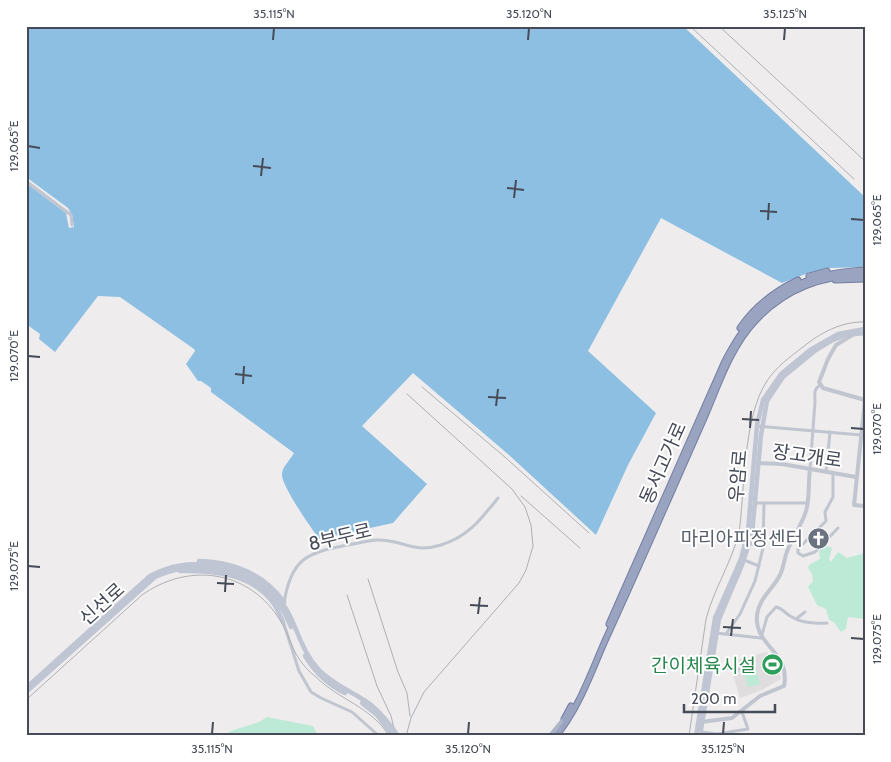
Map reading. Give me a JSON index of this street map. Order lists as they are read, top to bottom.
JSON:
{
  "streets": {
    "highway": ["동서고가로"],
    "main road": ["우암로", "신선로"],
    "street": ["장고개로", "8부두로"]
  },
  "crossings": [
    ["장고개로", "우암로"]
  ],
  "places": {
    "church": ["마리아피정센터"],
    "sports": ["간이체육시설"]
  },
  "scale_bar": "200 m",
  "coordinates": [
    "35.115°N",
    "35.120°N",
    "35.125°N",
    "129.065°E",
    "129.070°E",
    "129.075°E"
  ]
}
